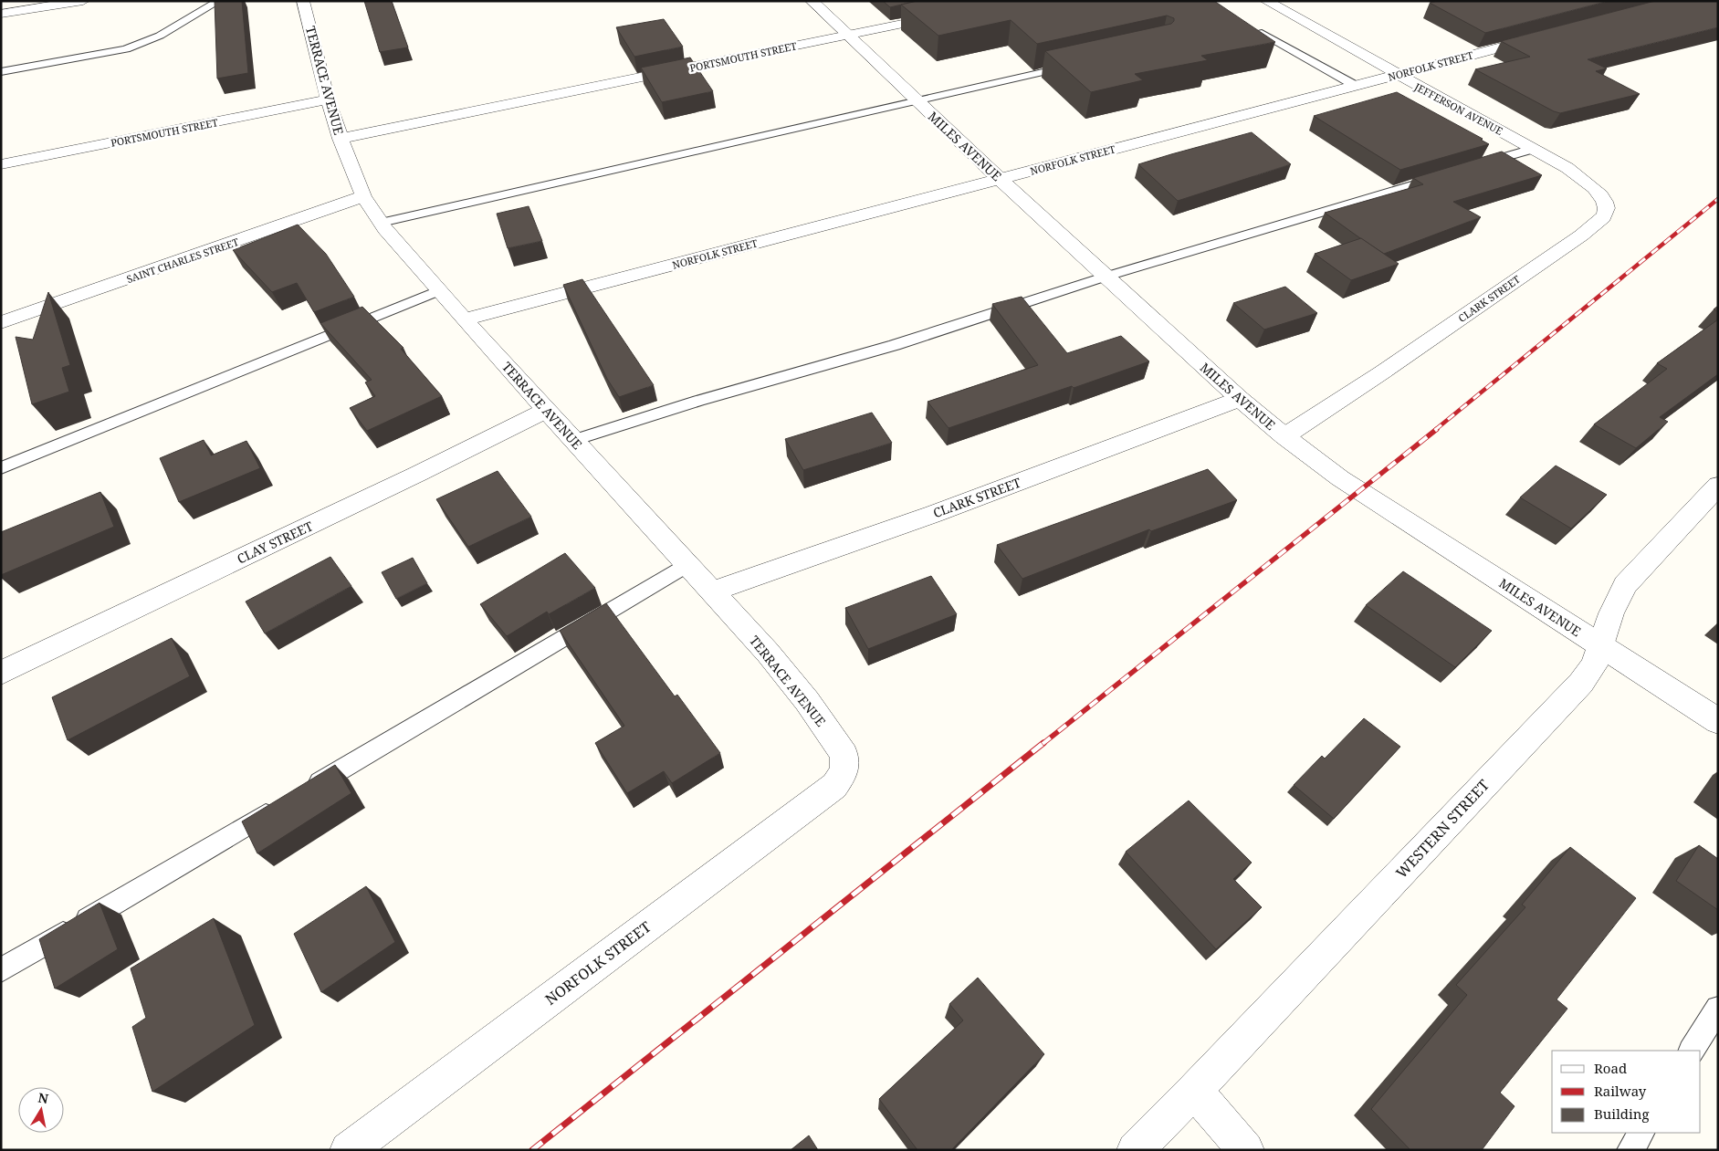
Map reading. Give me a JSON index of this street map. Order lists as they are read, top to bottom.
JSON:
{
  "streets": {
    "street": [
      "PORTSMOUTH STREET",
      "NORFOLK STREET",
      "TERRACE AVENUE",
      "JEFFERSON AVENUE",
      "MILES AVENUE",
      "SAINT CHARLES STREET",
      "CLARK STREET",
      "CLAY STREET",
      "WESTERN STREET"
    ]
  },
  "crossings": [
    ["PORTSMOUTH STREET", "TERRACE AVENUE"],
    ["PORTSMOUTH STREET", "MILES AVENUE"],
    ["NORFOLK STREET", "TERRACE AVENUE"],
    ["NORFOLK STREET", "JEFFERSON AVENUE"],
    ["NORFOLK STREET", "MILES AVENUE"],
    ["TERRACE AVENUE", "SAINT CHARLES STREET"],
    ["TERRACE AVENUE", "CLARK STREET"],
    ["TERRACE AVENUE", "CLAY STREET"],
    ["JEFFERSON AVENUE", "CLARK STREET"],
    ["MILES AVENUE", "CLARK STREET"],
    ["MILES AVENUE", "WESTERN STREET"]
  ],
  "legend": ["Road", "Railway", "Building"],
  "north": "top"
}
